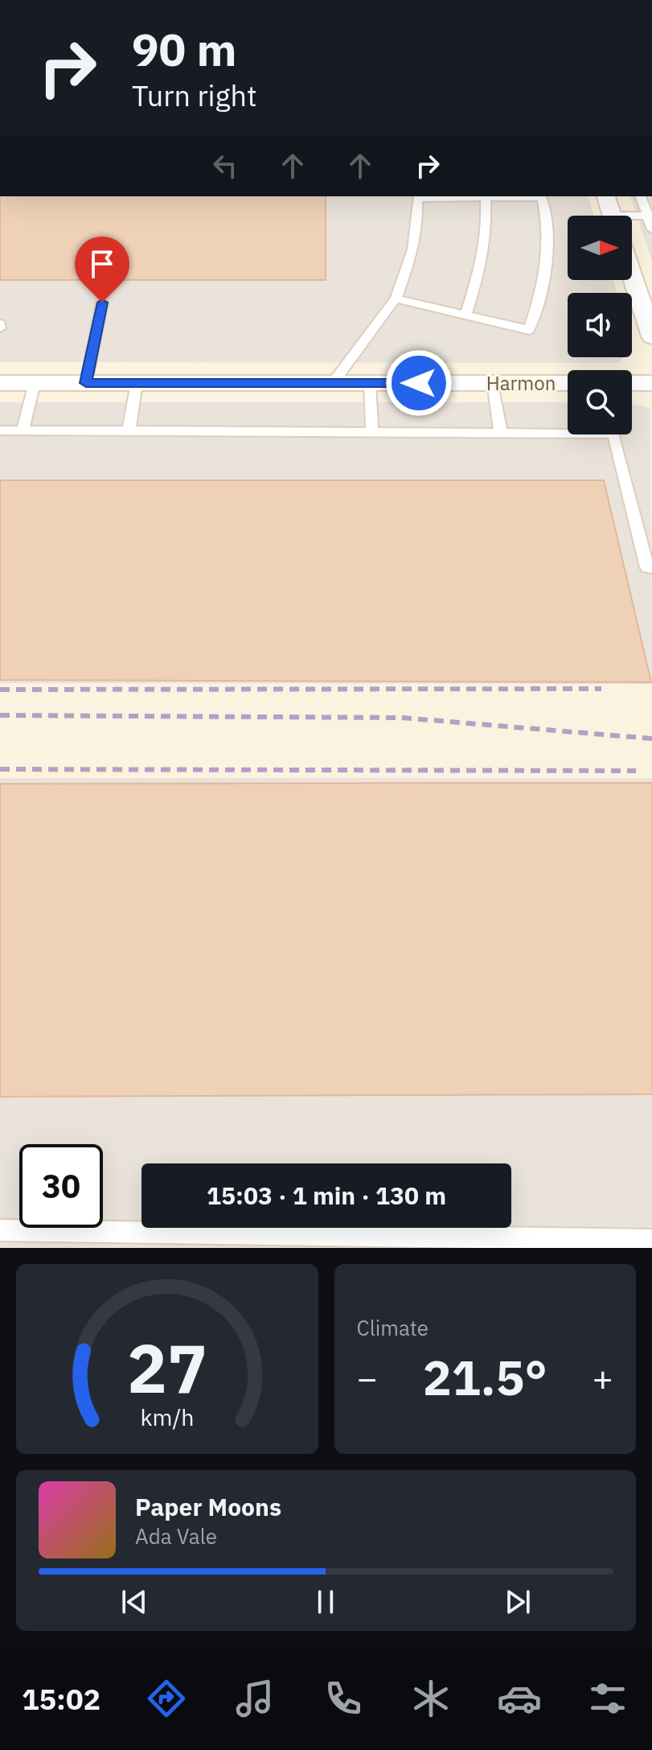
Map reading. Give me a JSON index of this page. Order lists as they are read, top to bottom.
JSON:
{
  "streets": {
    "street": ["Harmon"]
  },
  "north": "right",
  "page": {
    "turn": ["90 m", "Turn right"],
    "limit": "30",
    "trip": "15:03 · 1 min · 130 m",
    "tile": "Climate",
    "heat": ["−", "21.5°", "+"],
    "song": ["Paper Moons", "Ada Vale"],
    "tabs": "15:02",
    "gauge": ["27", "km/h"]
  }
}
